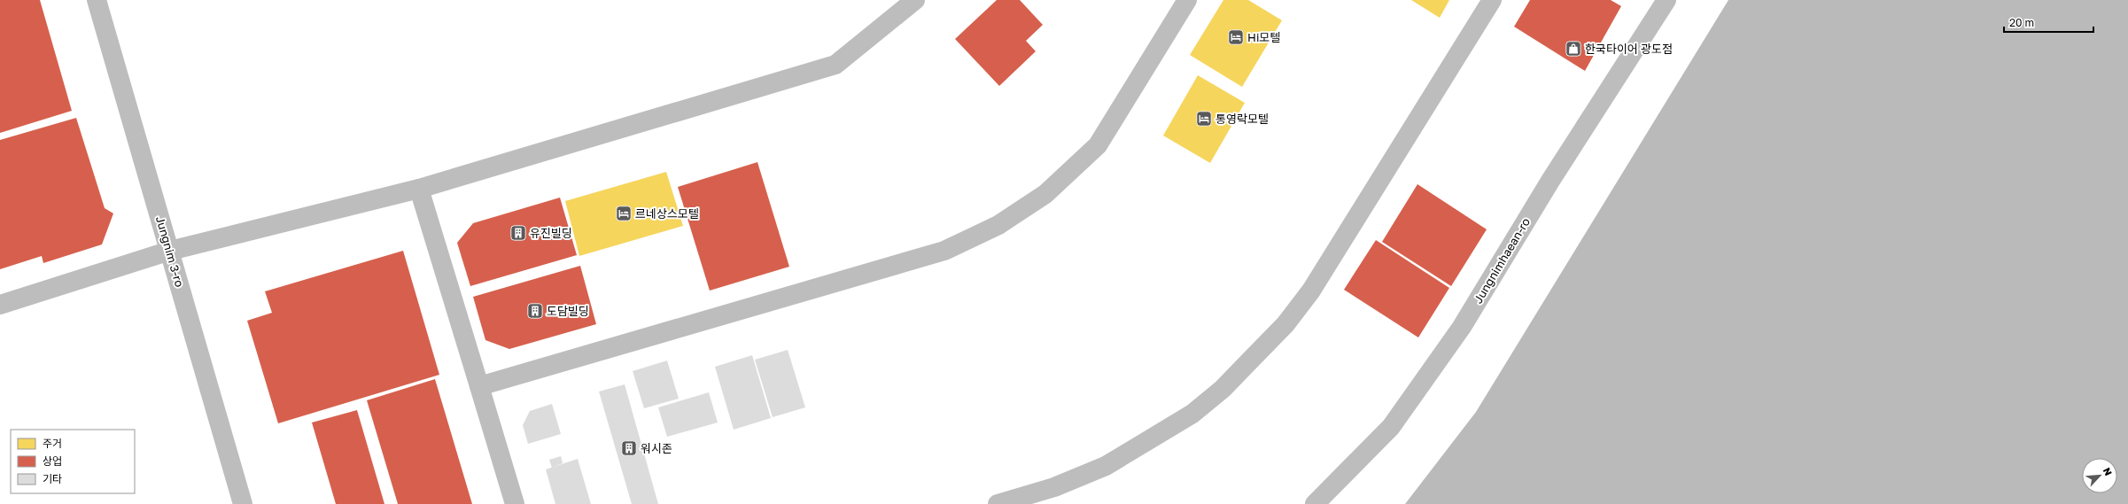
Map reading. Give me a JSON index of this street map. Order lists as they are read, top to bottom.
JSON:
{
  "streets": {
    "street": ["Jungnim 3-ro", "Jungnimhaean-ro"]
  },
  "places": {
    "hotel": ["Hi모텔", "통영락모텔", "르네상스모텔"],
    "shop": ["한국타이어 광도점"],
    "building": ["유진빌딩", "도담빌딩", "워시존"]
  },
  "legend": ["주거", "상업", "기타"],
  "scale_bar": "20 m",
  "north": "top right"
}
